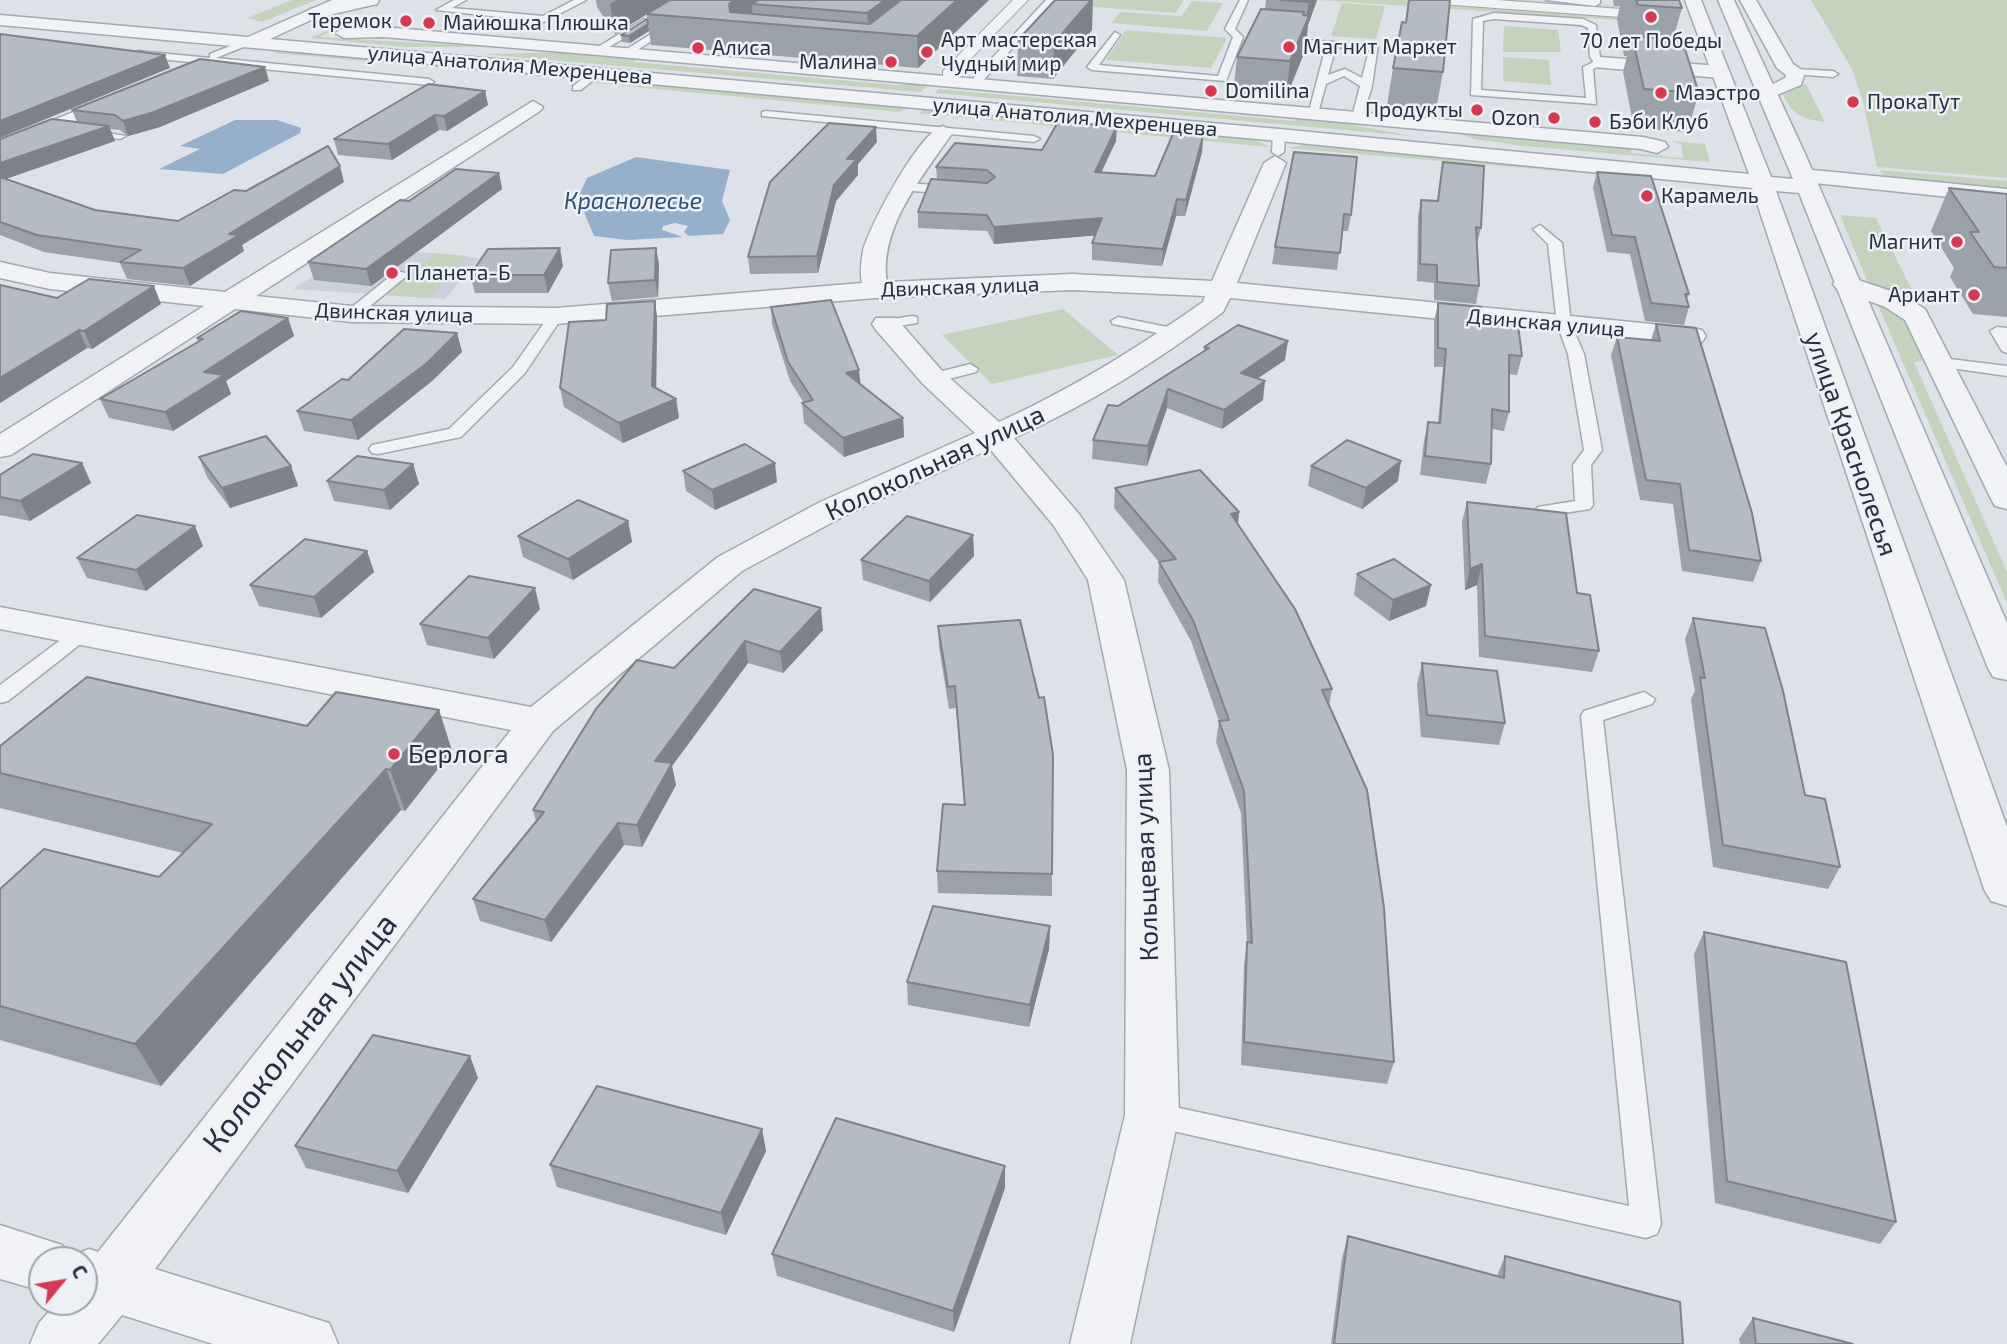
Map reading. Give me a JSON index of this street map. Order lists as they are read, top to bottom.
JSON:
{
  "streets": {
    "street": [
      "улица Анатолия Мехренцева",
      "Двинская улица",
      "улица Краснолесья",
      "Колокольная улица",
      "Кольцевая улица"
    ]
  },
  "crossings": [
    ["улица Анатолия Мехренцева", "улица Краснолесья"],
    ["улица Анатолия Мехренцева", "Колокольная улица"],
    ["Двинская улица", "Колокольная улица"],
    ["Двинская улица", "Кольцевая улица"],
    ["Колокольная улица", "Кольцевая улица"]
  ],
  "water": ["Краснолесье"],
  "places": [
    "70 лет Победы",
    "Теремок",
    "Майюшка Плюшка",
    "Магнит Маркет",
    "Алиса",
    "Арт мастерская Чудный мир",
    "Малина",
    "Domilina",
    "Маэстро",
    "ПрокаТут",
    "Продукты",
    "Ozon",
    "Бэби Клуб",
    "Карамель",
    "Магнит",
    "Планета-Б",
    "Ариант",
    "Берлога"
  ],
  "north": "top right"
}
